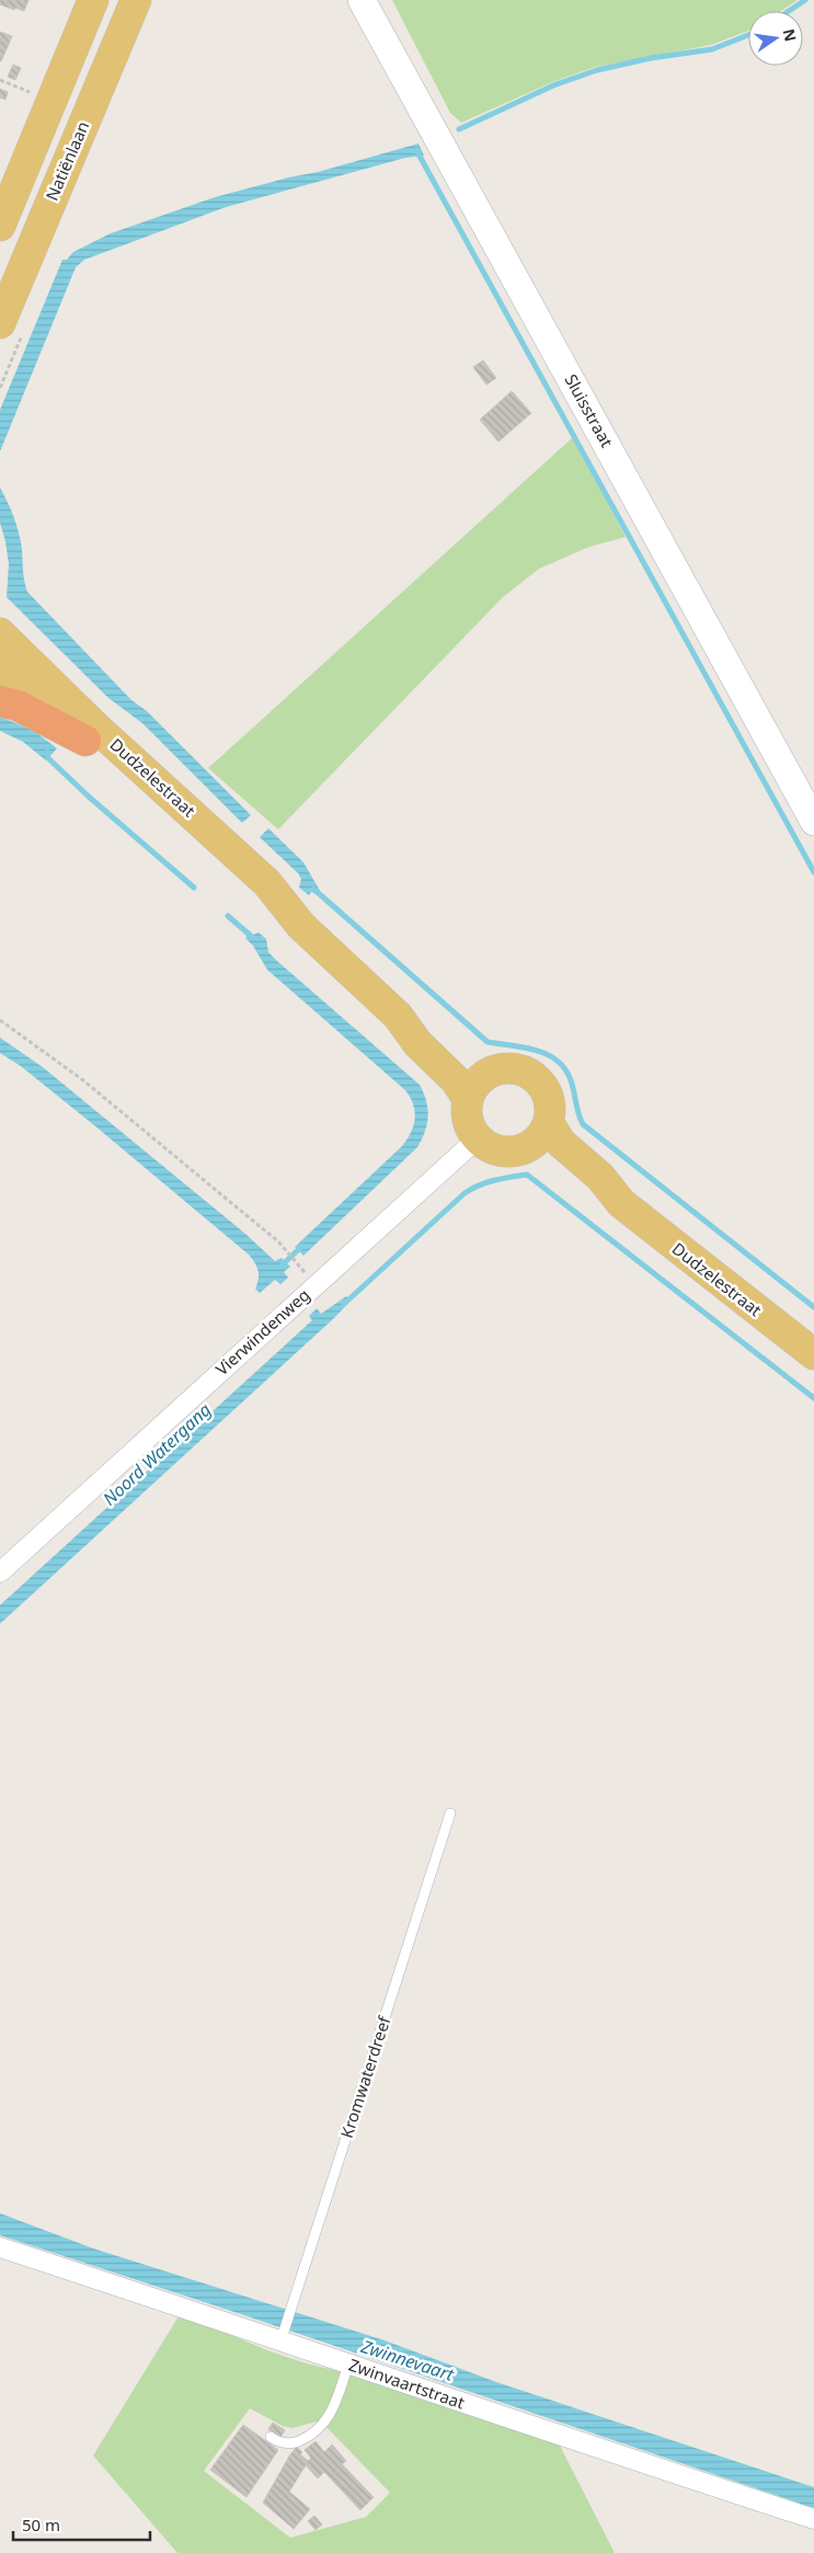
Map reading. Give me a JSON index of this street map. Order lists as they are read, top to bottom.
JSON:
{
  "streets": {
    "main road": ["Natiënlaan", "Dudzelestraat"],
    "street": ["Sluisstraat", "Vierwindenweg", "Zwinvaartstraat"],
    "lane": ["Kromwaterdreef"]
  },
  "crossings": [
    ["Dudzelestraat", "Vierwindenweg"],
    ["Kromwaterdreef", "Zwinvaartstraat"]
  ],
  "water": ["Noord Watergang", "Zwinnevaart"],
  "scale_bar": "50 m",
  "north": "right"
}
